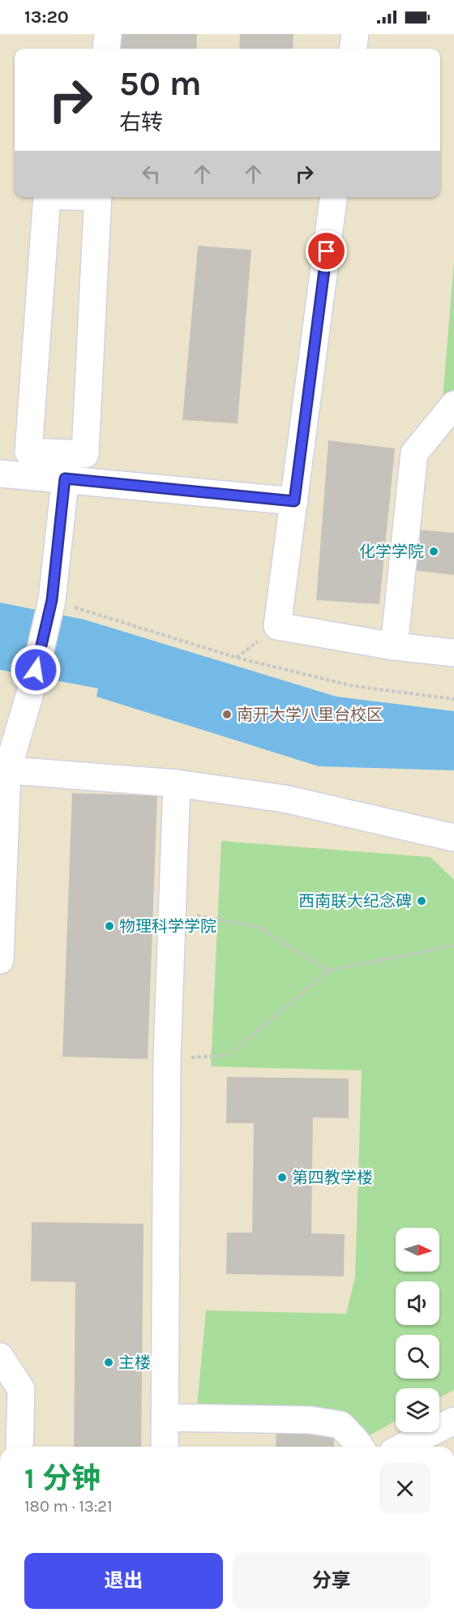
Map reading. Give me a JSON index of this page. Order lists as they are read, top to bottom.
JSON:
{
  "places": [
    "化学学院",
    "南开大学八里台校区",
    "西南联大纪念碑",
    "物理科学学院",
    "第四教学楼",
    "主楼"
  ],
  "north": "right",
  "page": {
    "status": "13:20",
    "turn": ["50 m", "右转"],
    "heading": ["1 分钟", "180 m · 13:21"],
    "buttons": ["退出", "分享"]
  }
}
